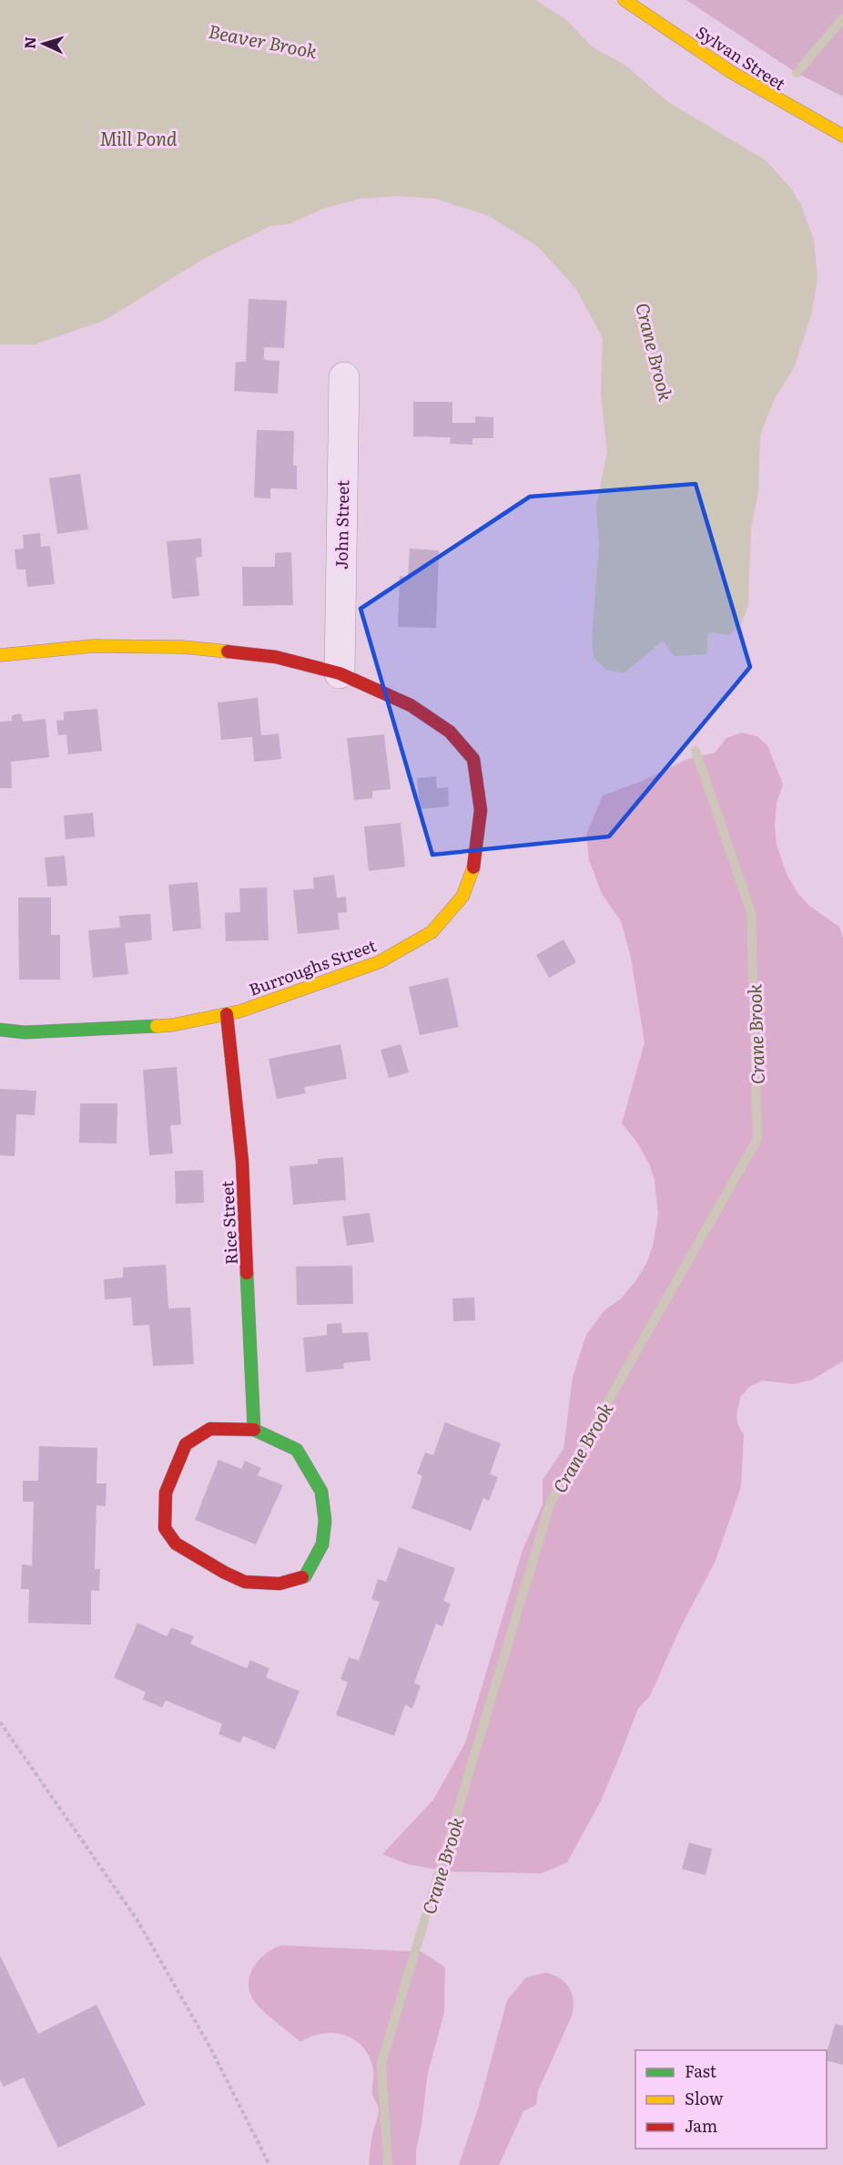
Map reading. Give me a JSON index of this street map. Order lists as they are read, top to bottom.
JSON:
{
  "streets": {
    "street": [
      "Sylvan Street",
      "John Street",
      "Burroughs Street",
      "Rice Street"
    ]
  },
  "crossings": [
    ["John Street", "Burroughs Street"],
    ["Burroughs Street", "Rice Street"]
  ],
  "water": ["Beaver Brook", "Mill Pond", "Crane Brook"],
  "legend": ["Fast", "Slow", "Jam"],
  "north": "left"
}
